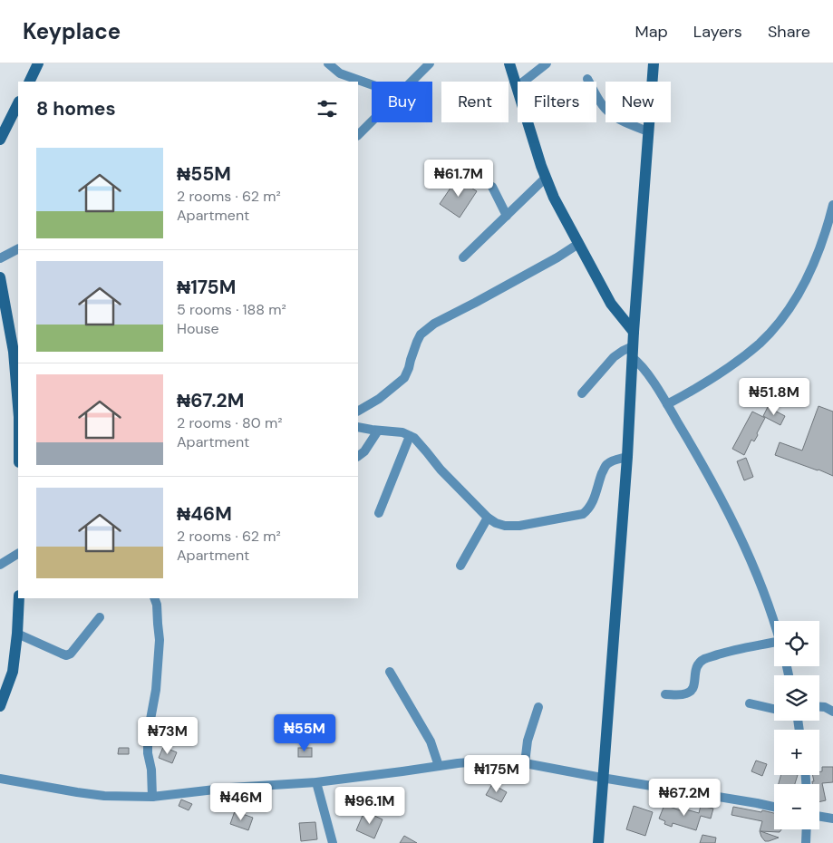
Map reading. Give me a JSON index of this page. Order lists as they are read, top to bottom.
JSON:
{
  "page": {
    "header": "Keyplace",
    "nav": ["Map", "Layers", "Share"],
    "chip": [
      "Buy",
      "Rent",
      "Filters",
      "New"
    ],
    "heading": "8 homes",
    "list": [
      {
        "name": "₦55M",
        "note": "2 rooms · 62 m² · Apartment"
      },
      {
        "name": "₦175M",
        "note": "5 rooms · 188 m² · House"
      },
      {
        "name": "₦67.2M",
        "note": "2 rooms · 80 m² · Apartment"
      },
      {
        "name": "₦46M",
        "note": "2 rooms · 62 m² · Apartment"
      }
    ],
    "price": [
      "₦61.7M",
      "₦51.8M",
      "₦55M",
      "₦73M",
      "₦175M",
      "₦67.2M",
      "₦46M",
      "₦96.1M"
    ],
    "map_buttons": ["+", "−"]
  }
}
